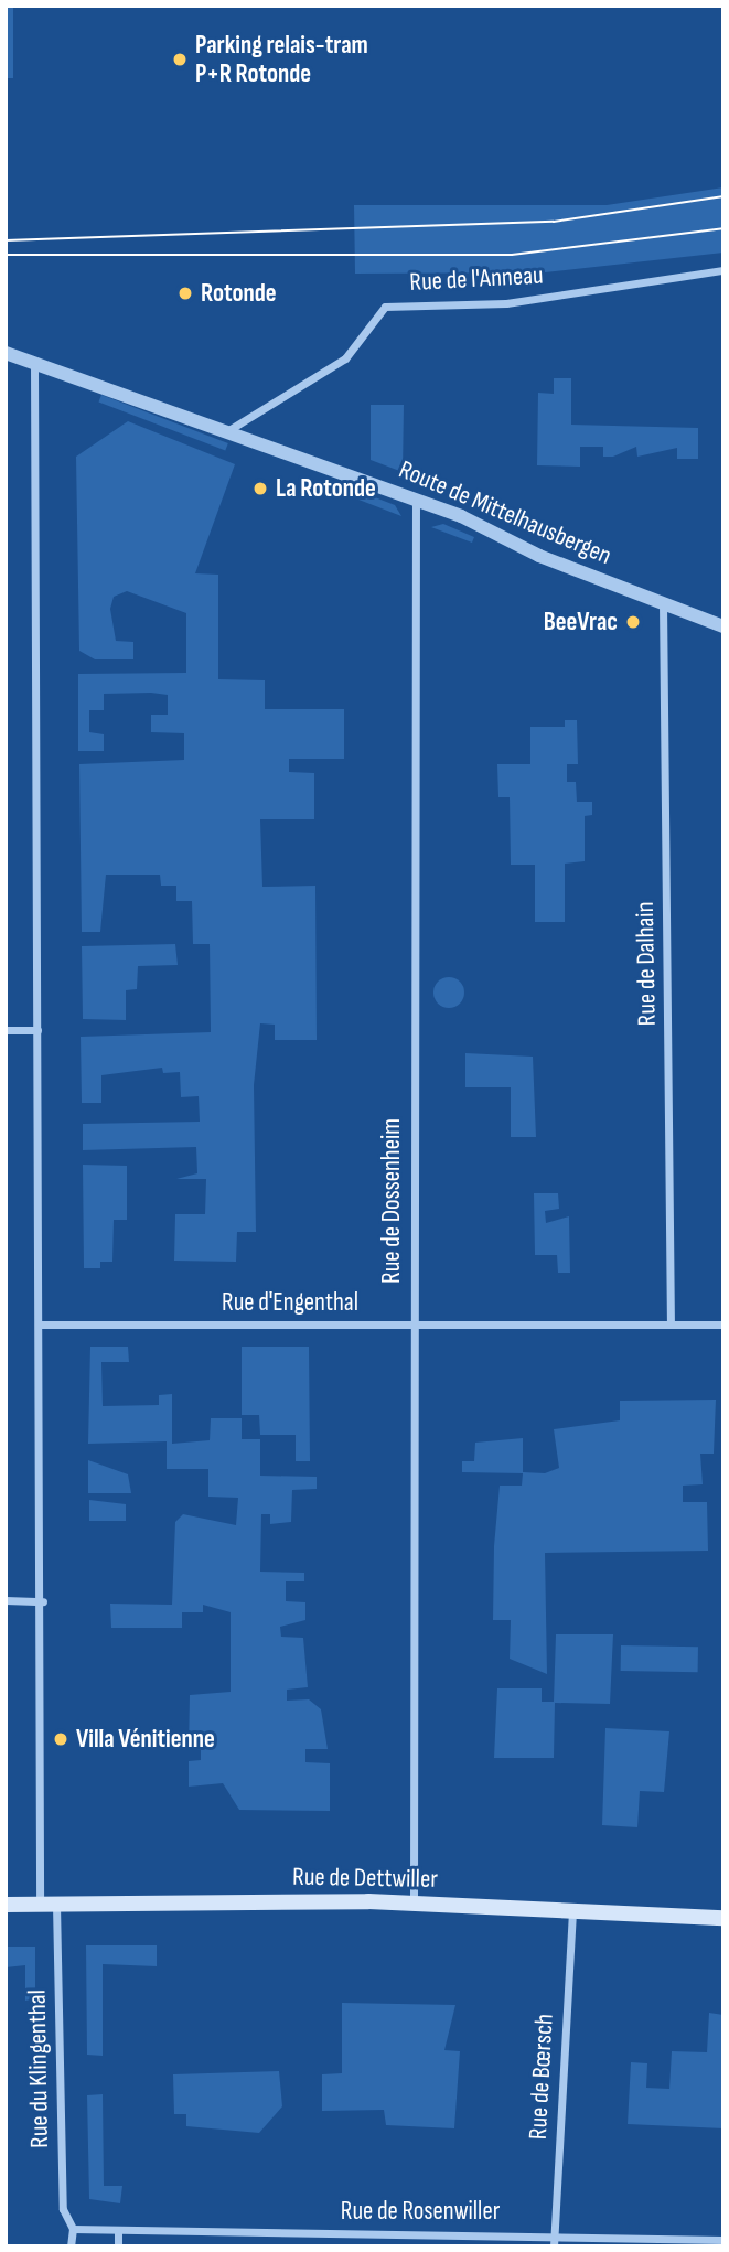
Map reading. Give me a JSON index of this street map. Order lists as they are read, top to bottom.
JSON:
{
  "streets": {
    "main road": ["Rue de Dettwiller"],
    "street": [
      "Rue de l'Anneau",
      "Route de Mittelhausbergen",
      "Rue de Dalhain",
      "Rue de Dossenheim",
      "Rue d'Engenthal",
      "Rue du Klingenthal",
      "Rue de Bœrsch",
      "Rue de Rosenwiller"
    ]
  },
  "crossings": [
    ["Rue de l'Anneau", "Route de Mittelhausbergen"],
    ["Route de Mittelhausbergen", "Rue de Dalhain"],
    ["Route de Mittelhausbergen", "Rue de Dossenheim"],
    ["Rue de Dalhain", "Rue d'Engenthal"],
    ["Rue de Dossenheim", "Rue d'Engenthal"],
    ["Rue de Dossenheim", "Rue de Dettwiller"],
    ["Rue de Dettwiller", "Rue du Klingenthal"],
    ["Rue de Dettwiller", "Rue de Bœrsch"],
    ["Rue de Bœrsch", "Rue de Rosenwiller"]
  ],
  "places": [
    "Parking relais-tram P+R Rotonde",
    "Rotonde",
    "La Rotonde",
    "BeeVrac",
    "Villa Vénitienne"
  ]
}
